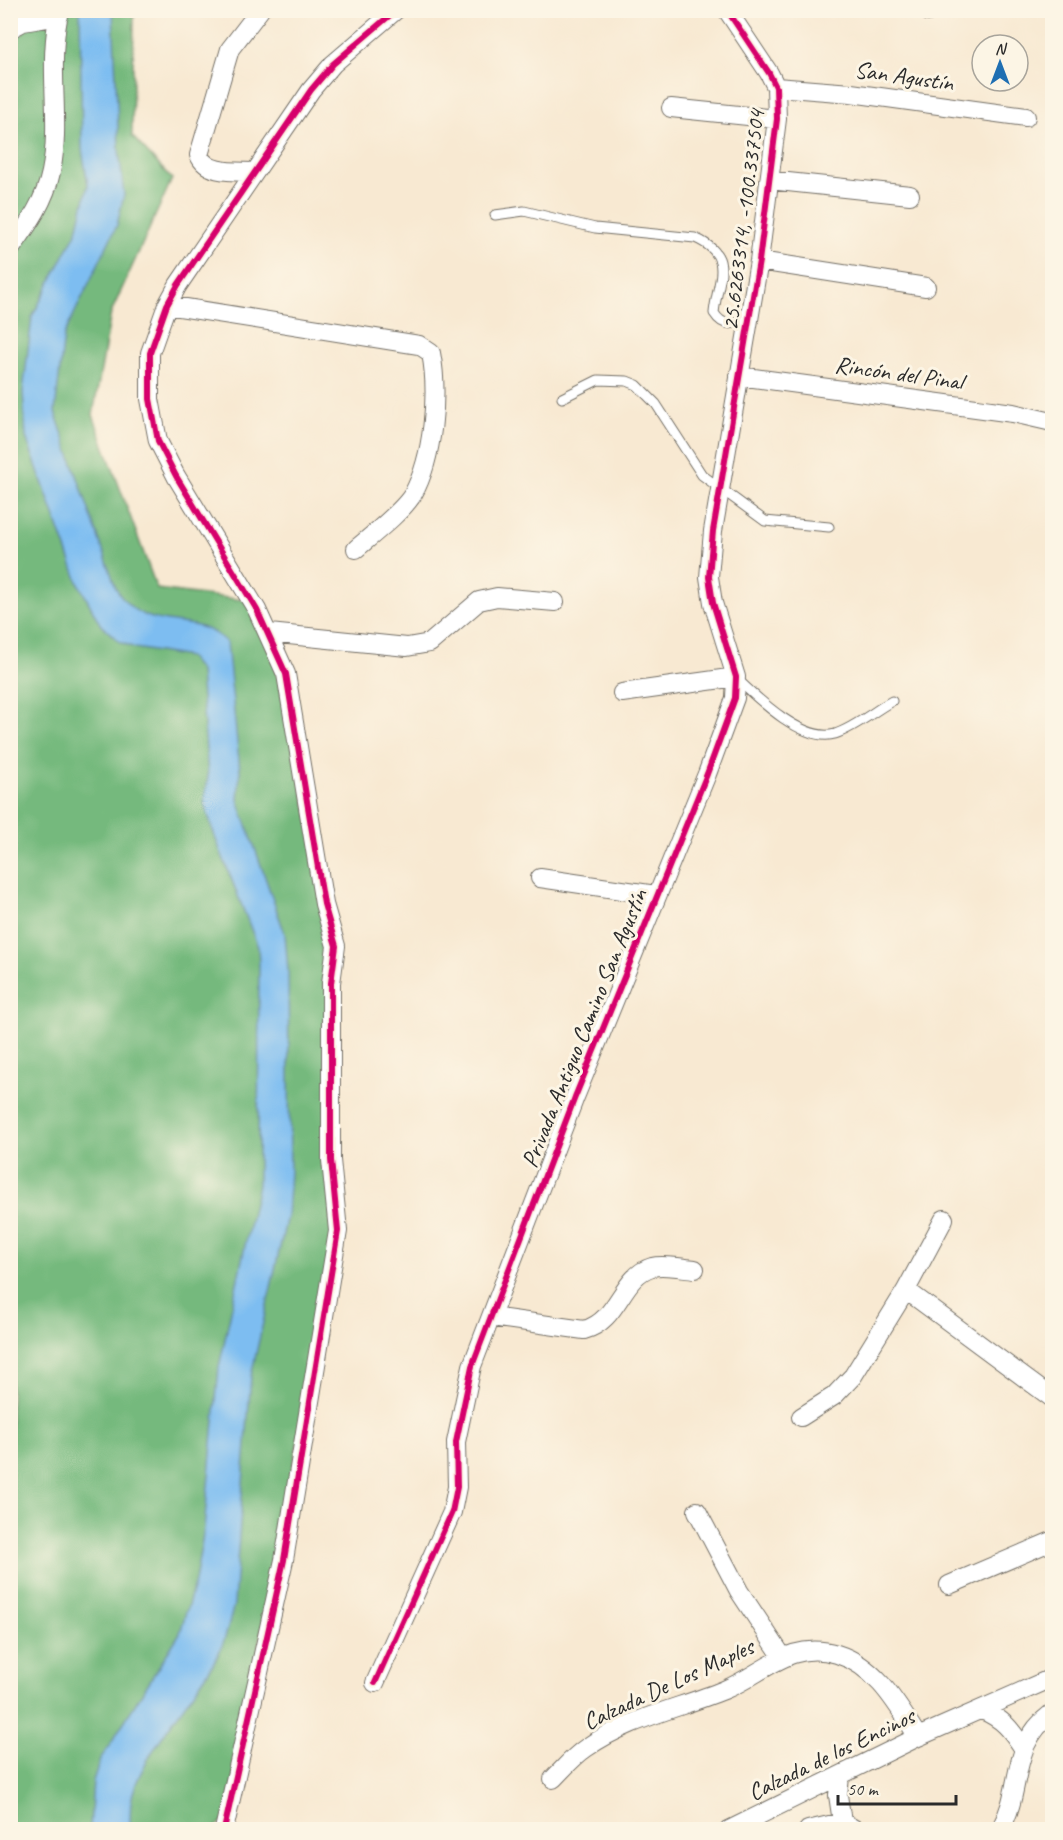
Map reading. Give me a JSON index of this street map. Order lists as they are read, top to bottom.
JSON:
{
  "streets": {
    "street": [
      "San Agustín",
      "25.6263314, -100.337504",
      "Rincón del Pinal",
      "Privada Antiguo Camino San Agustín",
      "Calzada De Los Maples",
      "Calzada de los Encinos"
    ]
  },
  "crossings": [
    ["San Agustín", "25.6263314, -100.337504"],
    ["25.6263314, -100.337504", "Rincón del Pinal"],
    ["25.6263314, -100.337504", "Privada Antiguo Camino San Agustín"],
    ["Rincón del Pinal", "Privada Antiguo Camino San Agustín"],
    ["Calzada De Los Maples", "Calzada de los Encinos"]
  ],
  "scale_bar": "50 m",
  "north": "top"
}
